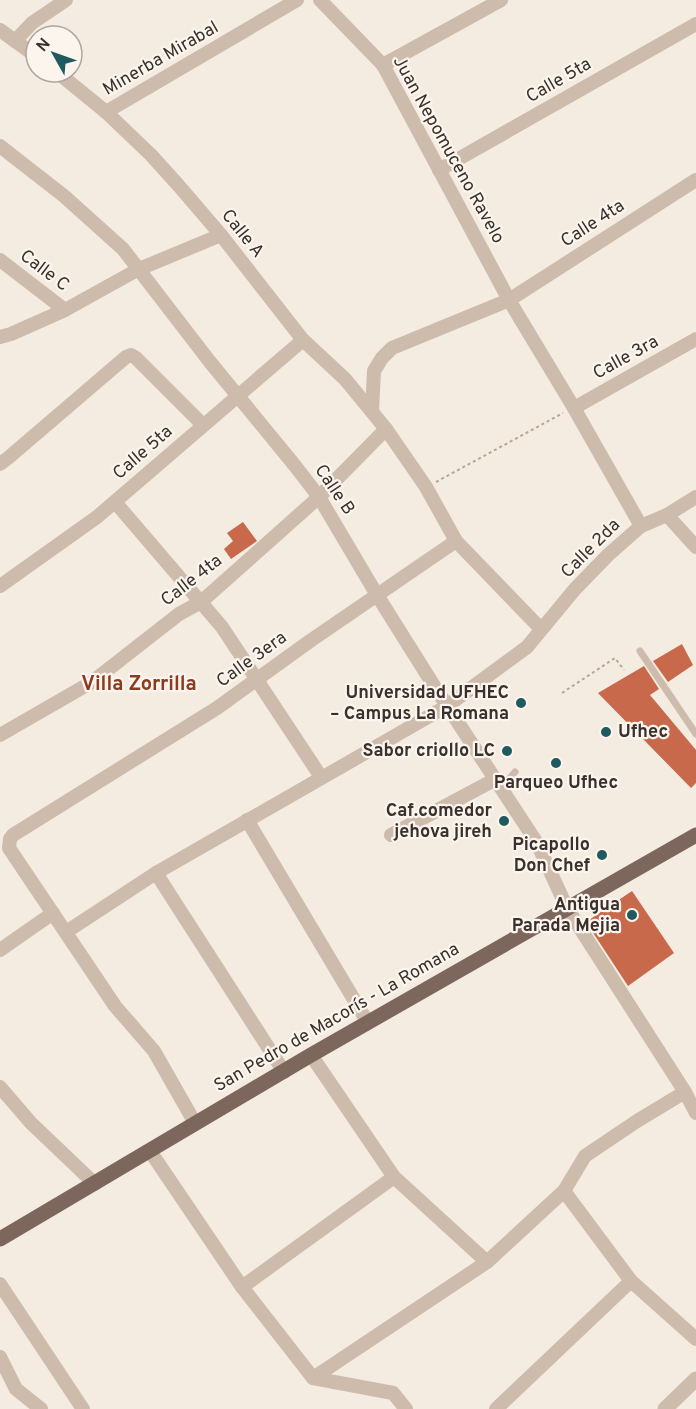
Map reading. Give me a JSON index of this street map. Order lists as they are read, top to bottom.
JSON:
{
  "streets": {
    "main road": ["San Pedro de Macorís - La Romana"],
    "street": [
      "Minerba Mirabal",
      "Calle 5ta",
      "Juan Nepomuceno Ravelo",
      "Calle 4ta",
      "Calle A",
      "Calle C",
      "Calle 3ra",
      "Calle B",
      "Calle 2da",
      "Calle 3era"
    ]
  },
  "crossings": [
    ["Minerba Mirabal", "Calle A"],
    ["Calle 5ta", "Juan Nepomuceno Ravelo"],
    ["Calle 5ta", "Calle A"],
    ["Calle 5ta", "Calle B"],
    ["Juan Nepomuceno Ravelo", "Calle 4ta"],
    ["Juan Nepomuceno Ravelo", "Calle 3ra"],
    ["Juan Nepomuceno Ravelo", "Calle 2da"],
    ["Calle 4ta", "Calle A"],
    ["Calle 4ta", "Calle B"],
    ["Calle A", "Calle 2da"],
    ["Calle A", "Calle 3era"],
    ["Calle B", "Calle 2da"],
    ["Calle B", "Calle 3era"],
    ["Calle B", "San Pedro de Macorís - La Romana"]
  ],
  "districts": ["Villa Zorrilla"],
  "places": [
    "Universidad UFHEC – Campus La Romana",
    "Ufhec",
    "Sabor criollo LC",
    "Parqueo Ufhec",
    "Caf.comedor jehova jireh",
    "Picapollo Don Chef",
    "Antigua Parada Mejia"
  ],
  "north": "top left"
}
